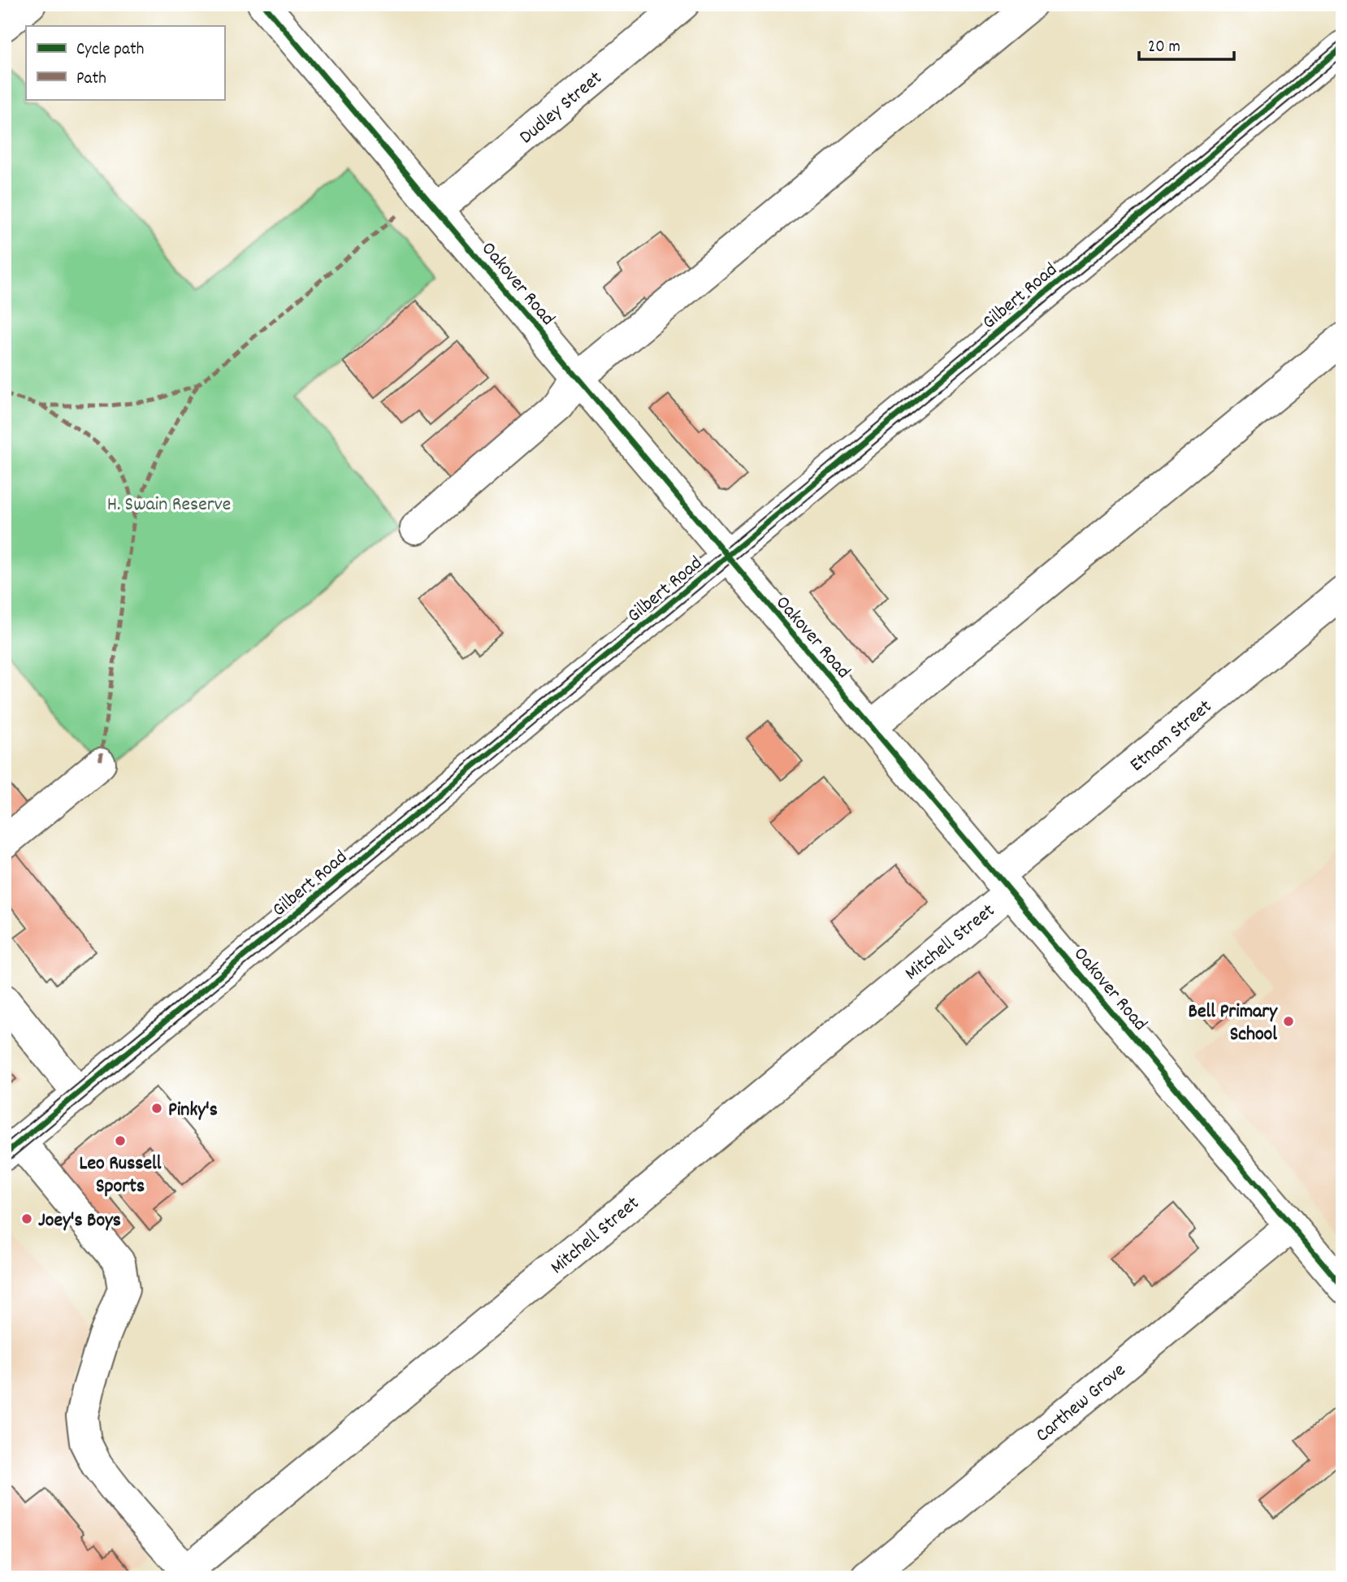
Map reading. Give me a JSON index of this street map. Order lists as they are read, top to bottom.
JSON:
{
  "streets": {
    "street": [
      "Dudley Street",
      "Oakover Road",
      "Gilbert Road",
      "Etnam Street",
      "Mitchell Street",
      "Carthew Grove"
    ]
  },
  "crossings": [
    ["Dudley Street", "Oakover Road"],
    ["Oakover Road", "Gilbert Road"],
    ["Oakover Road", "Etnam Street"],
    ["Oakover Road", "Mitchell Street"],
    ["Oakover Road", "Carthew Grove"],
    ["Etnam Street", "Mitchell Street"]
  ],
  "parks": ["H. Swain Reserve"],
  "places": [
    "Bell Primary School",
    "Pinky's",
    "Leo Russell Sports",
    "Joey's Boys"
  ],
  "legend": ["Cycle path", "Path"],
  "scale_bar": "20 m"
}
